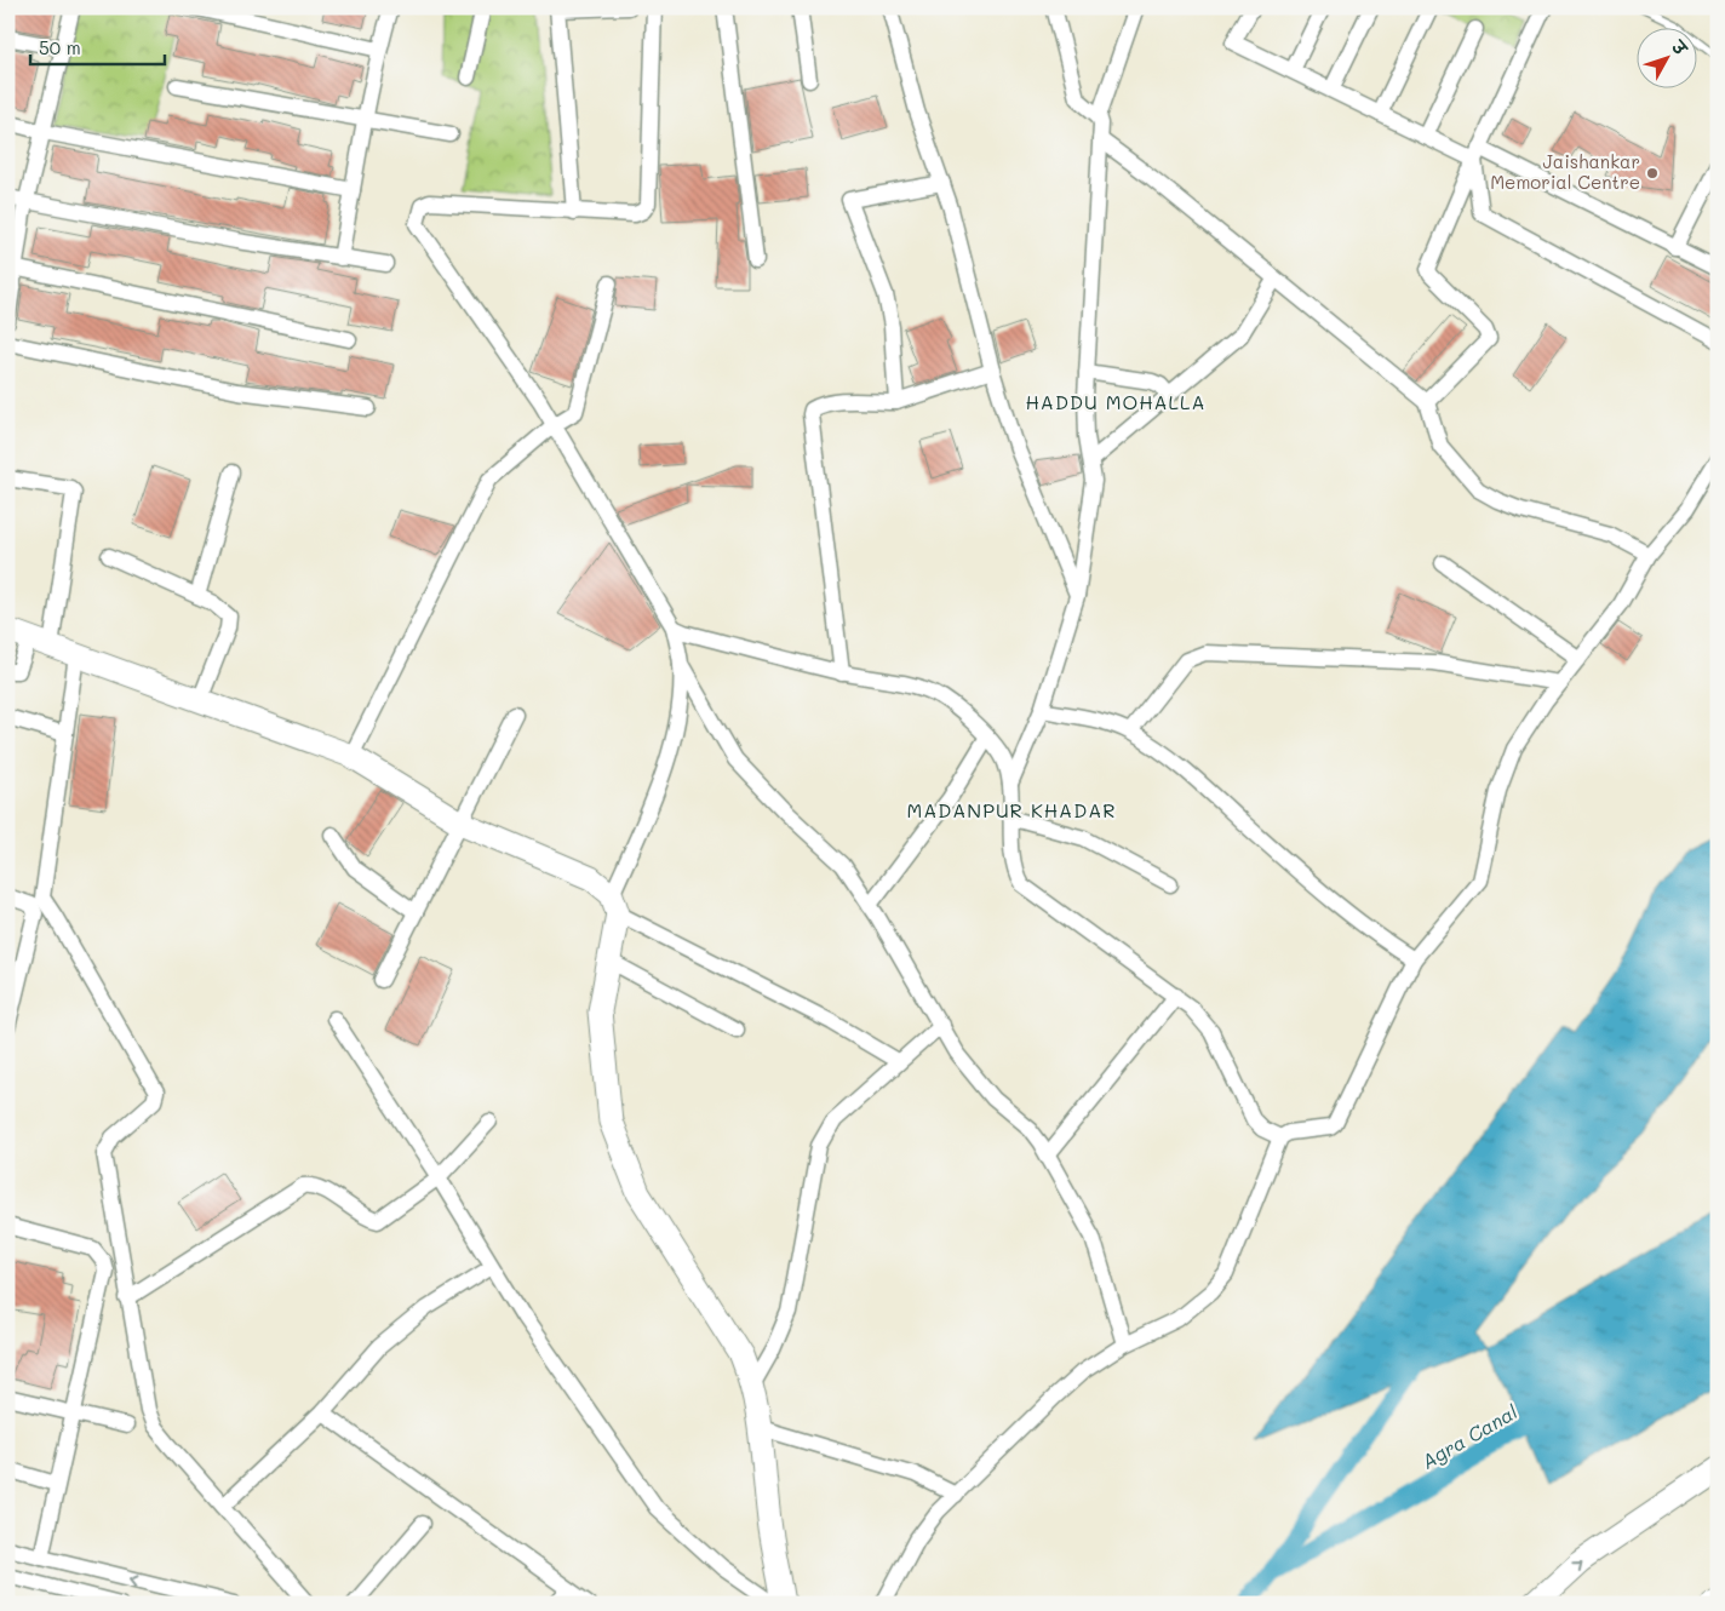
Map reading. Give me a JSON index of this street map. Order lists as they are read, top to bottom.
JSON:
{
  "districts": ["HADDU MOHALLA", "MADANPUR KHADAR"],
  "water": ["Agra Canal"],
  "places": ["Jaishankar Memorial Centre"],
  "scale_bar": "50 m",
  "north": "top right"
}
